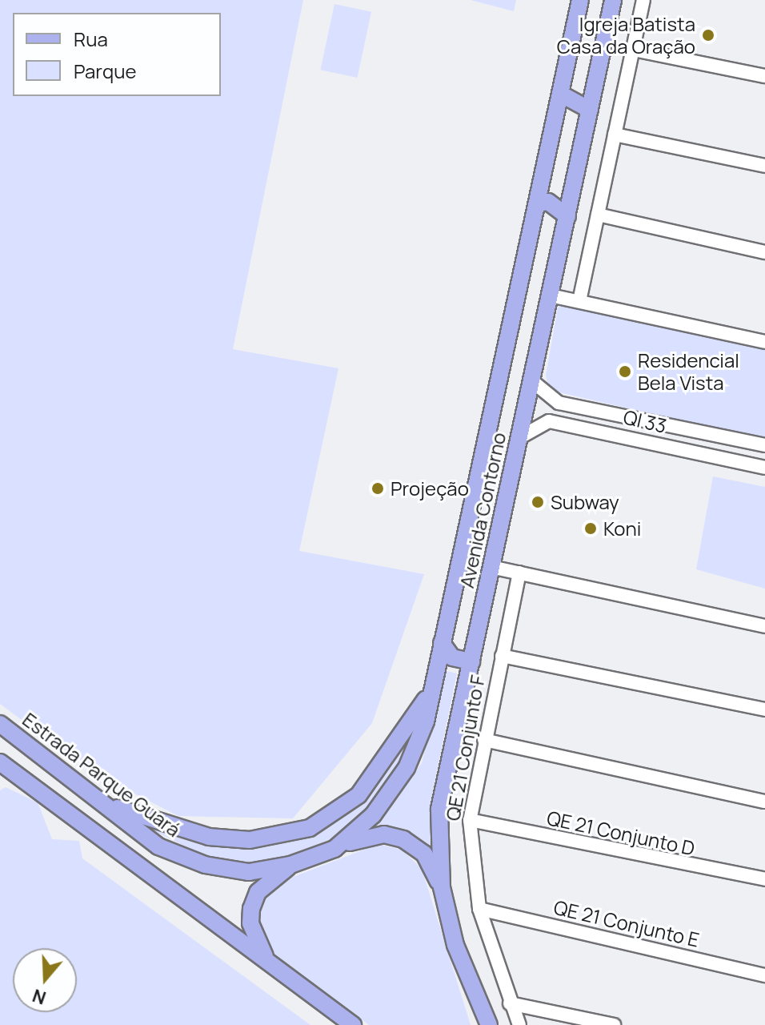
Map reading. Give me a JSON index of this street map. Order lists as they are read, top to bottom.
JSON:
{
  "streets": {
    "main road": ["Avenida Contorno", "Estrada Parque Guará"],
    "street": [
      "QI 33",
      "QE 21 Conjunto F",
      "QE 21 Conjunto D",
      "QE 21 Conjunto E"
    ]
  },
  "crossings": [
    ["QI 33", "Avenida Contorno"],
    ["Avenida Contorno", "Estrada Parque Guará"],
    ["QE 21 Conjunto F", "QE 21 Conjunto D"],
    ["QE 21 Conjunto F", "QE 21 Conjunto E"]
  ],
  "places": [
    "Igreja Batista Casa da Oração",
    "Residencial Bela Vista",
    "Projeção",
    "Subway",
    "Koni"
  ],
  "legend": ["Rua", "Parque"],
  "north": "bottom"
}
